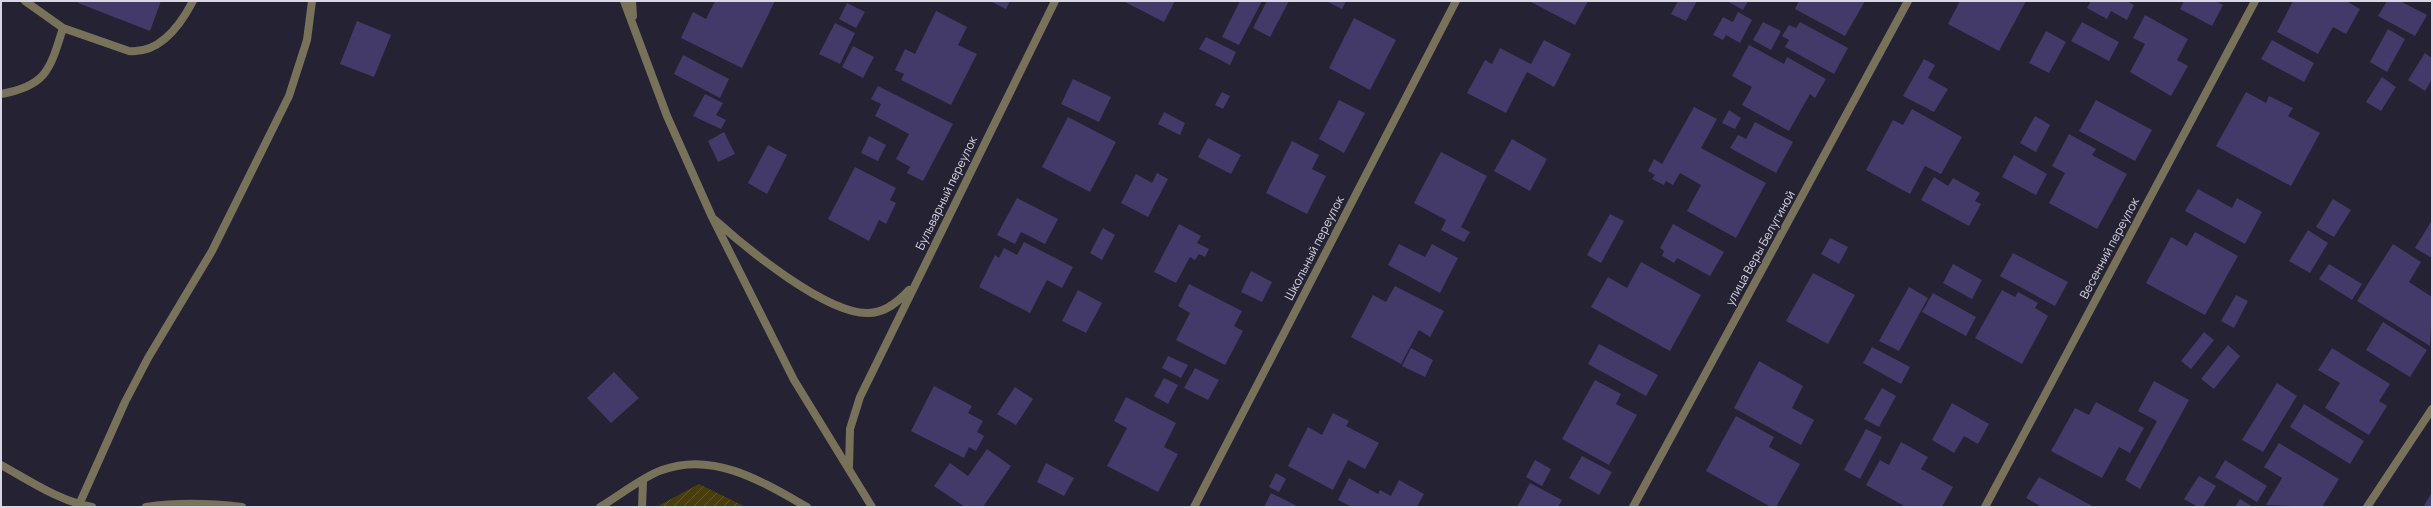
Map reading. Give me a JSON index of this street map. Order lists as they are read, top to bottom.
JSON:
{
  "streets": {
    "street": [
      "Бульварный переулок",
      "Школьный переулок",
      "улица Веры Белугиной",
      "Весенний переулок"
    ]
  }
}
